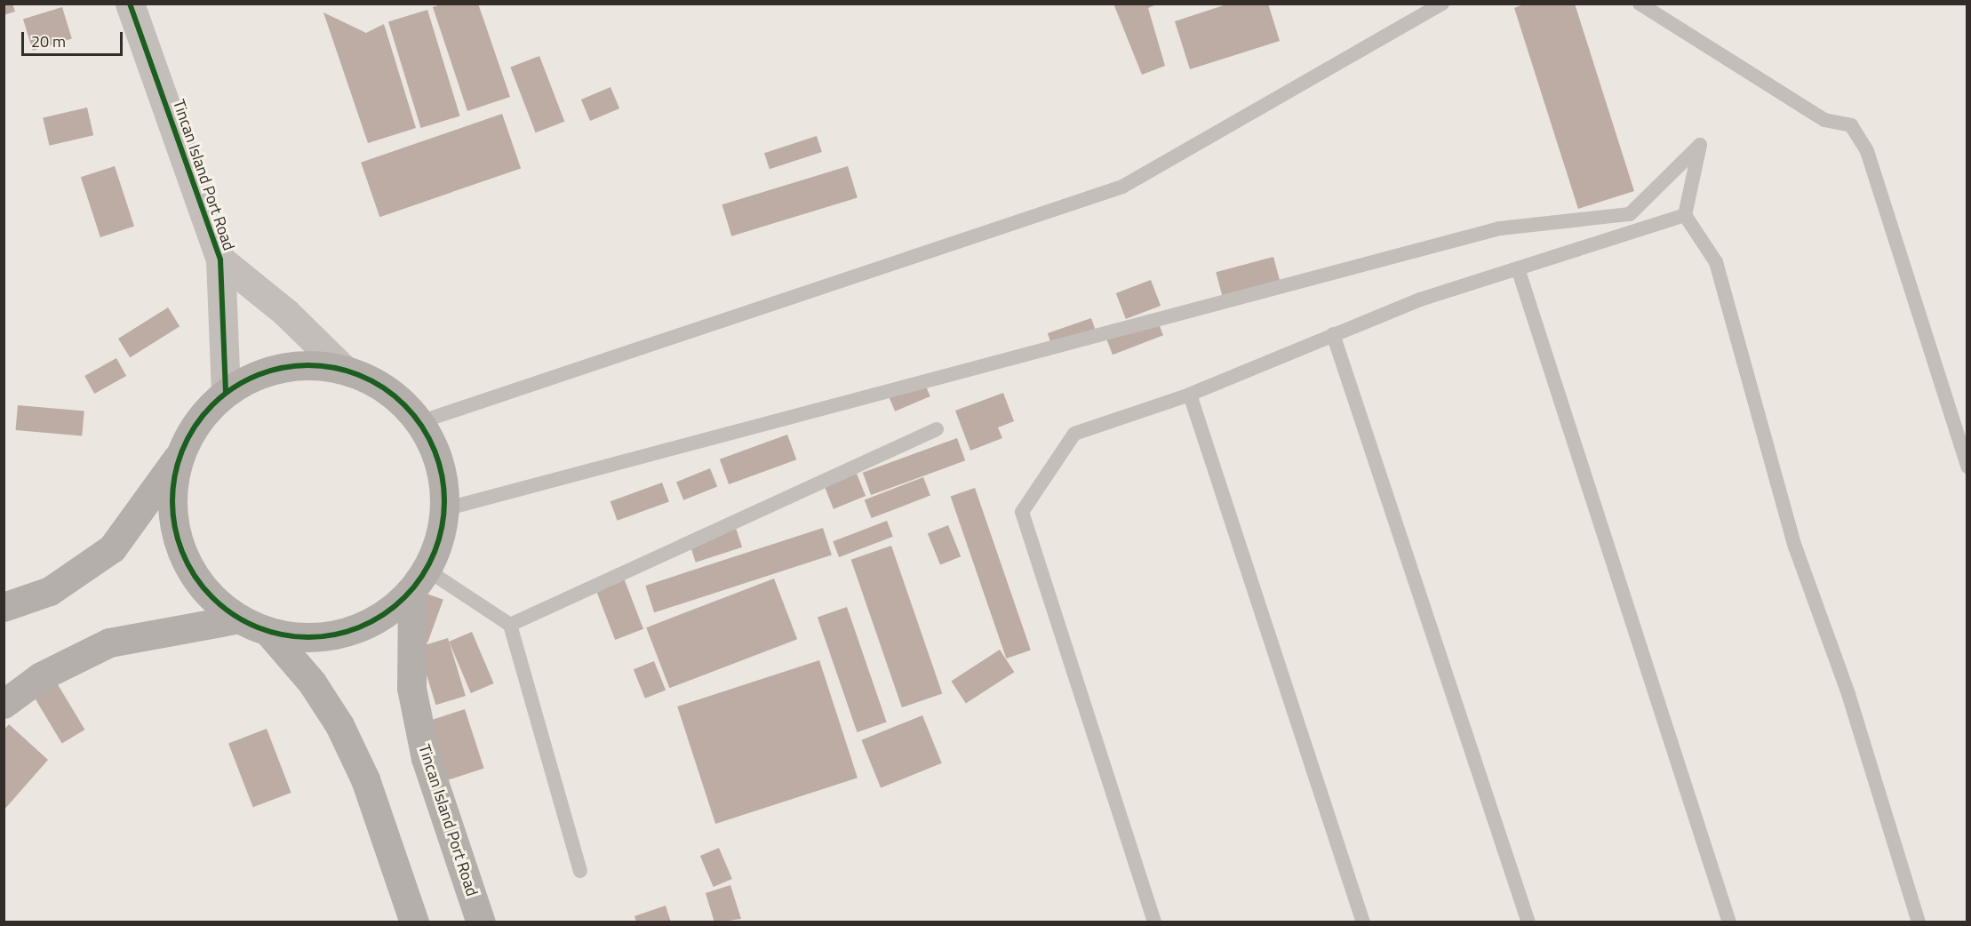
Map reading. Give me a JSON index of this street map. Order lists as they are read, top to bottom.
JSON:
{
  "streets": {
    "street": ["Tincan Island Port Road"]
  },
  "scale_bar": "20 m"
}
